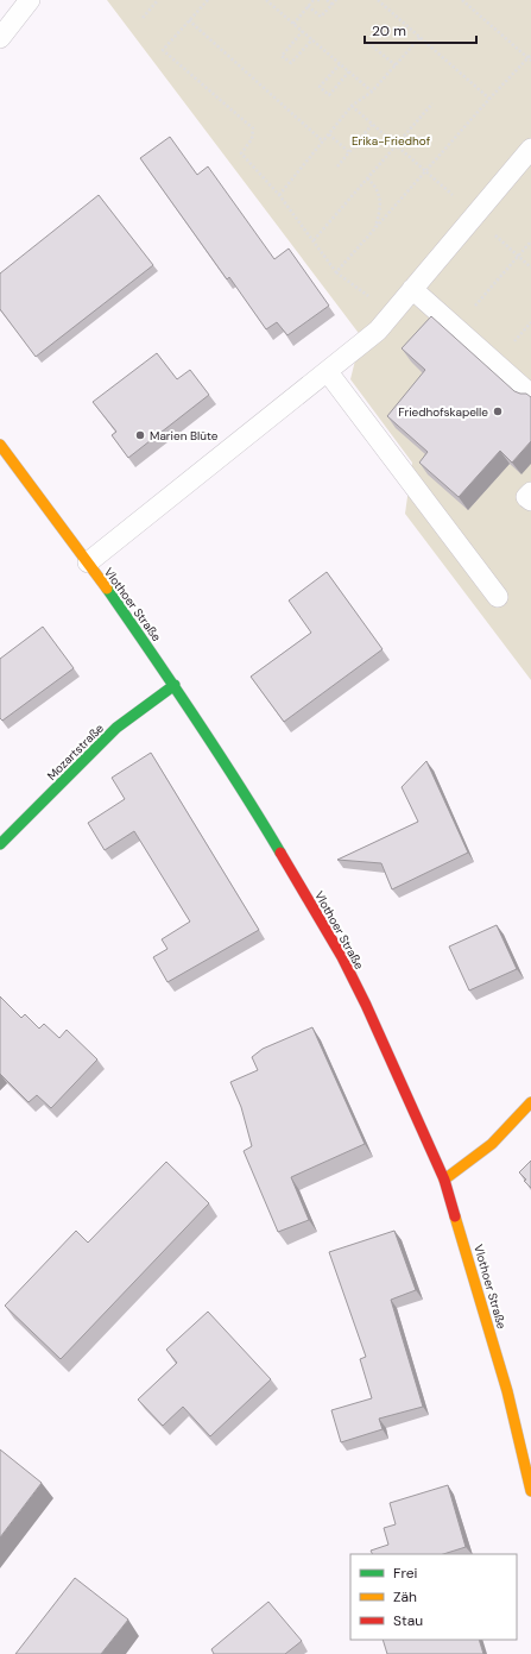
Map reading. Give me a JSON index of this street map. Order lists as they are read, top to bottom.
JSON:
{
  "streets": {
    "street": ["Vlothoer Straße", "Mozartstraße"]
  },
  "crossings": [
    ["Vlothoer Straße", "Mozartstraße"]
  ],
  "parks": ["Erika-Friedhof"],
  "places": ["Friedhofskapelle", "Marien Blüte"],
  "legend": ["Frei", "Zäh", "Stau"],
  "scale_bar": "20 m"
}
